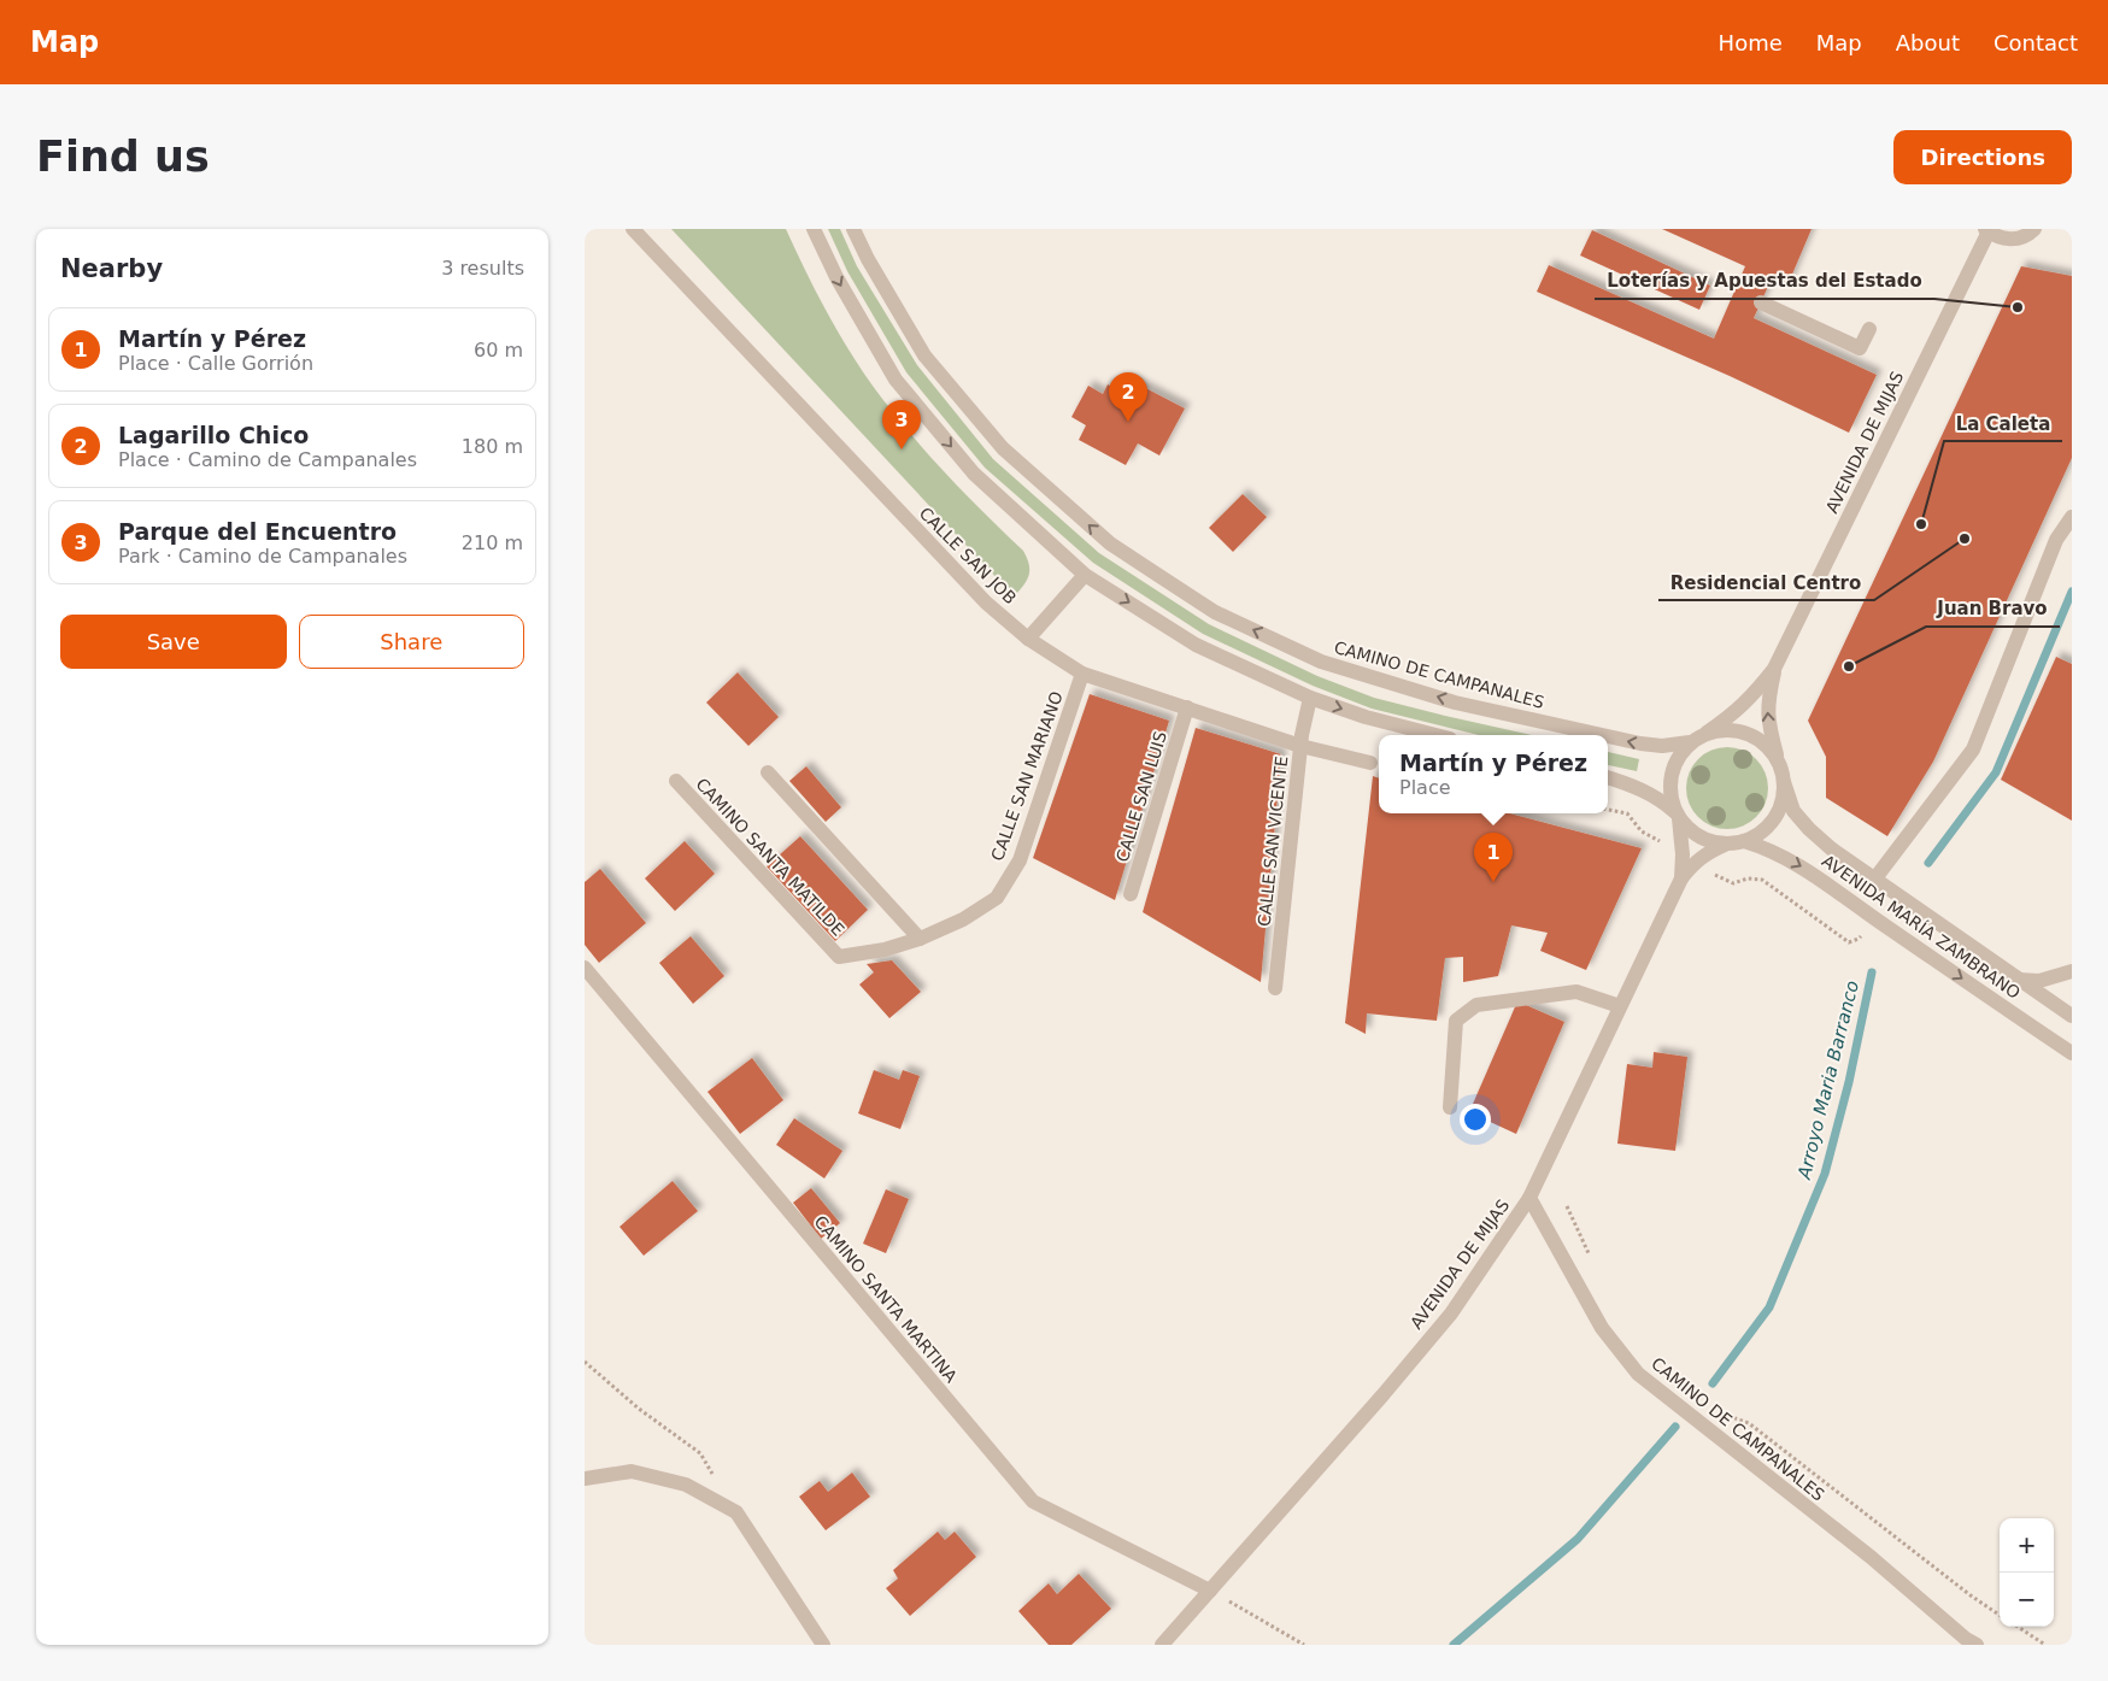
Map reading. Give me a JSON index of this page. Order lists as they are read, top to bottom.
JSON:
{
  "streets": {
    "street": [
      "AVENIDA DE MIJAS",
      "CALLE SAN JOB",
      "CAMINO DE CAMPANALES",
      "CALLE SAN MARIANO",
      "CALLE SAN LUIS",
      "CALLE SAN VICENTE",
      "CAMINO SANTA MATILDE",
      "AVENIDA MARÍA ZAMBRANO",
      "CAMINO SANTA MARTINA"
    ]
  },
  "crossings": [
    ["AVENIDA DE MIJAS", "CAMINO DE CAMPANALES"],
    ["AVENIDA DE MIJAS", "AVENIDA MARÍA ZAMBRANO"],
    ["AVENIDA DE MIJAS", "CAMINO SANTA MARTINA"],
    ["CALLE SAN JOB", "CALLE SAN MARIANO"],
    ["CALLE SAN JOB", "CALLE SAN LUIS"],
    ["CALLE SAN JOB", "CALLE SAN VICENTE"],
    ["CAMINO DE CAMPANALES", "AVENIDA MARÍA ZAMBRANO"],
    ["CALLE SAN MARIANO", "CAMINO SANTA MATILDE"]
  ],
  "water": ["Arroyo Maria Barranco"],
  "places": [
    "Loterías y Apuestas del Estado",
    "La Caleta",
    "Residencial Centro",
    "Juan Bravo"
  ],
  "page": {
    "header": "Map",
    "nav": [
      "Home",
      "Map",
      "About",
      "Contact"
    ],
    "buttons": [
      "Directions",
      ["Save", "Share"]
    ],
    "title": "Find us",
    "heading": ["Nearby", "3 results"],
    "list": [
      {
        "mark": "1",
        "name": "Martín y Pérez",
        "note": "Place · Calle Gorrión",
        "value": "60 m"
      },
      {
        "mark": "2",
        "name": "Lagarillo Chico",
        "note": "Place · Camino de Campanales",
        "value": "180 m"
      },
      {
        "mark": "3",
        "name": "Parque del Encuentro",
        "note": "Park · Camino de Campanales",
        "value": "210 m"
      }
    ],
    "pins": ["2", "3", "1"],
    "popup": ["Martín y Pérez", "Place"],
    "map_buttons": ["+", "−"]
  }
}
